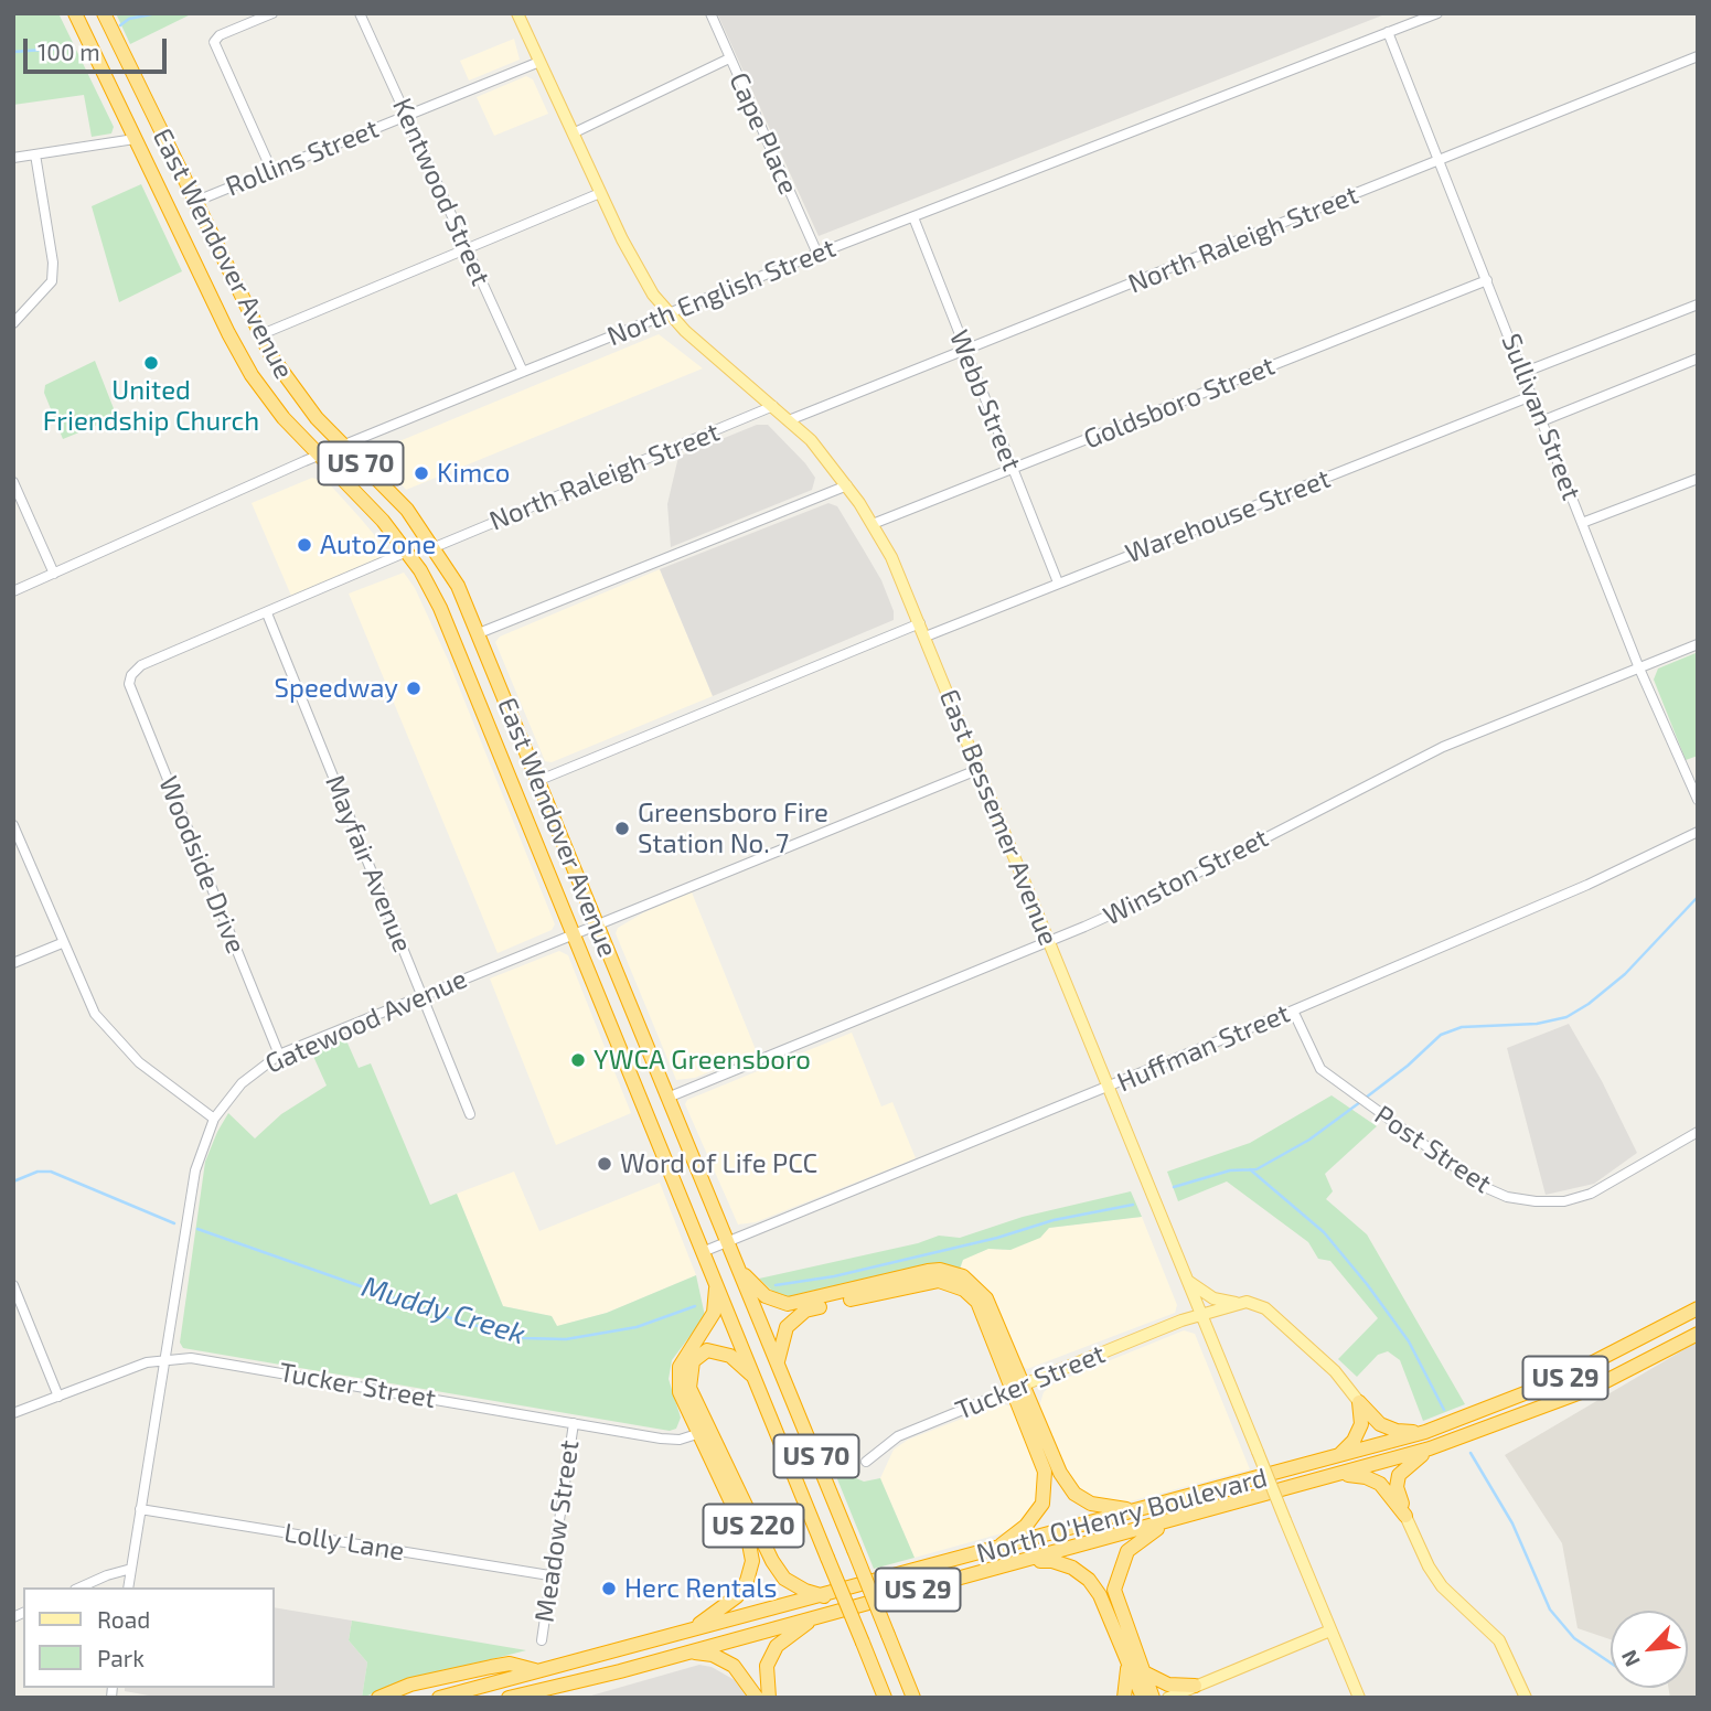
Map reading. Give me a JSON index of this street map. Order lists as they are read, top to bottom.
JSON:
{
  "streets": {
    "highway": [
      "East Wendover Avenue",
      "US 70",
      "US 29",
      "North O'Henry Boulevard",
      "US 220"
    ],
    "main road": ["East Bessemer Avenue", "Tucker Street"],
    "street": [
      "Cape Place",
      "Rollins Street",
      "Kentwood Street",
      "North Raleigh Street",
      "North English Street",
      "Webb Street",
      "Goldsboro Street",
      "Sullivan Street",
      "Warehouse Street",
      "Mayfair Avenue",
      "Woodside Drive",
      "Winston Street",
      "Gatewood Avenue",
      "Huffman Street",
      "Post Street",
      "Meadow Street",
      "Lolly Lane"
    ]
  },
  "crossings": [
    ["Cape Place", "North English Street"],
    ["Rollins Street", "Kentwood Street"],
    ["Rollins Street", "East Wendover Avenue"],
    ["Rollins Street", "East Bessemer Avenue"],
    ["Kentwood Street", "North English Street"],
    ["North Raleigh Street", "East Wendover Avenue"],
    ["North Raleigh Street", "Webb Street"],
    ["North Raleigh Street", "Sullivan Street"],
    ["North Raleigh Street", "East Bessemer Avenue"],
    ["East Wendover Avenue", "North English Street"],
    ["East Wendover Avenue", "Winston Street"],
    ["East Wendover Avenue", "Gatewood Avenue"],
    ["East Wendover Avenue", "Huffman Street"],
    ["East Wendover Avenue", "US 220"],
    ["North English Street", "Webb Street"],
    ["North English Street", "Sullivan Street"],
    ["North English Street", "East Bessemer Avenue"],
    ["Webb Street", "Goldsboro Street"],
    ["Webb Street", "Warehouse Street"],
    ["Goldsboro Street", "Sullivan Street"],
    ["Goldsboro Street", "East Bessemer Avenue"],
    ["Sullivan Street", "Warehouse Street"],
    ["Sullivan Street", "Winston Street"],
    ["Warehouse Street", "East Bessemer Avenue"],
    ["East Bessemer Avenue", "Winston Street"],
    ["East Bessemer Avenue", "Gatewood Avenue"],
    ["East Bessemer Avenue", "Huffman Street"],
    ["East Bessemer Avenue", "Tucker Street"],
    ["Mayfair Avenue", "Woodside Drive"],
    ["Mayfair Avenue", "Gatewood Avenue"],
    ["Woodside Drive", "Gatewood Avenue"],
    ["Gatewood Avenue", "Tucker Street"],
    ["Gatewood Avenue", "Lolly Lane"],
    ["Huffman Street", "Post Street"],
    ["Tucker Street", "US 220"],
    ["Tucker Street", "Meadow Street"],
    ["North O'Henry Boulevard", "US 220"],
    ["Meadow Street", "Lolly Lane"]
  ],
  "water": ["Muddy Creek"],
  "places": [
    "United Friendship Church",
    "Kimco",
    "AutoZone",
    "Speedway",
    "Greensboro Fire Station No. 7",
    "YWCA Greensboro",
    "Word of Life PCC",
    "Herc Rentals"
  ],
  "legend": ["Road", "Park"],
  "scale_bar": "100 m",
  "north": "bottom left"
}
